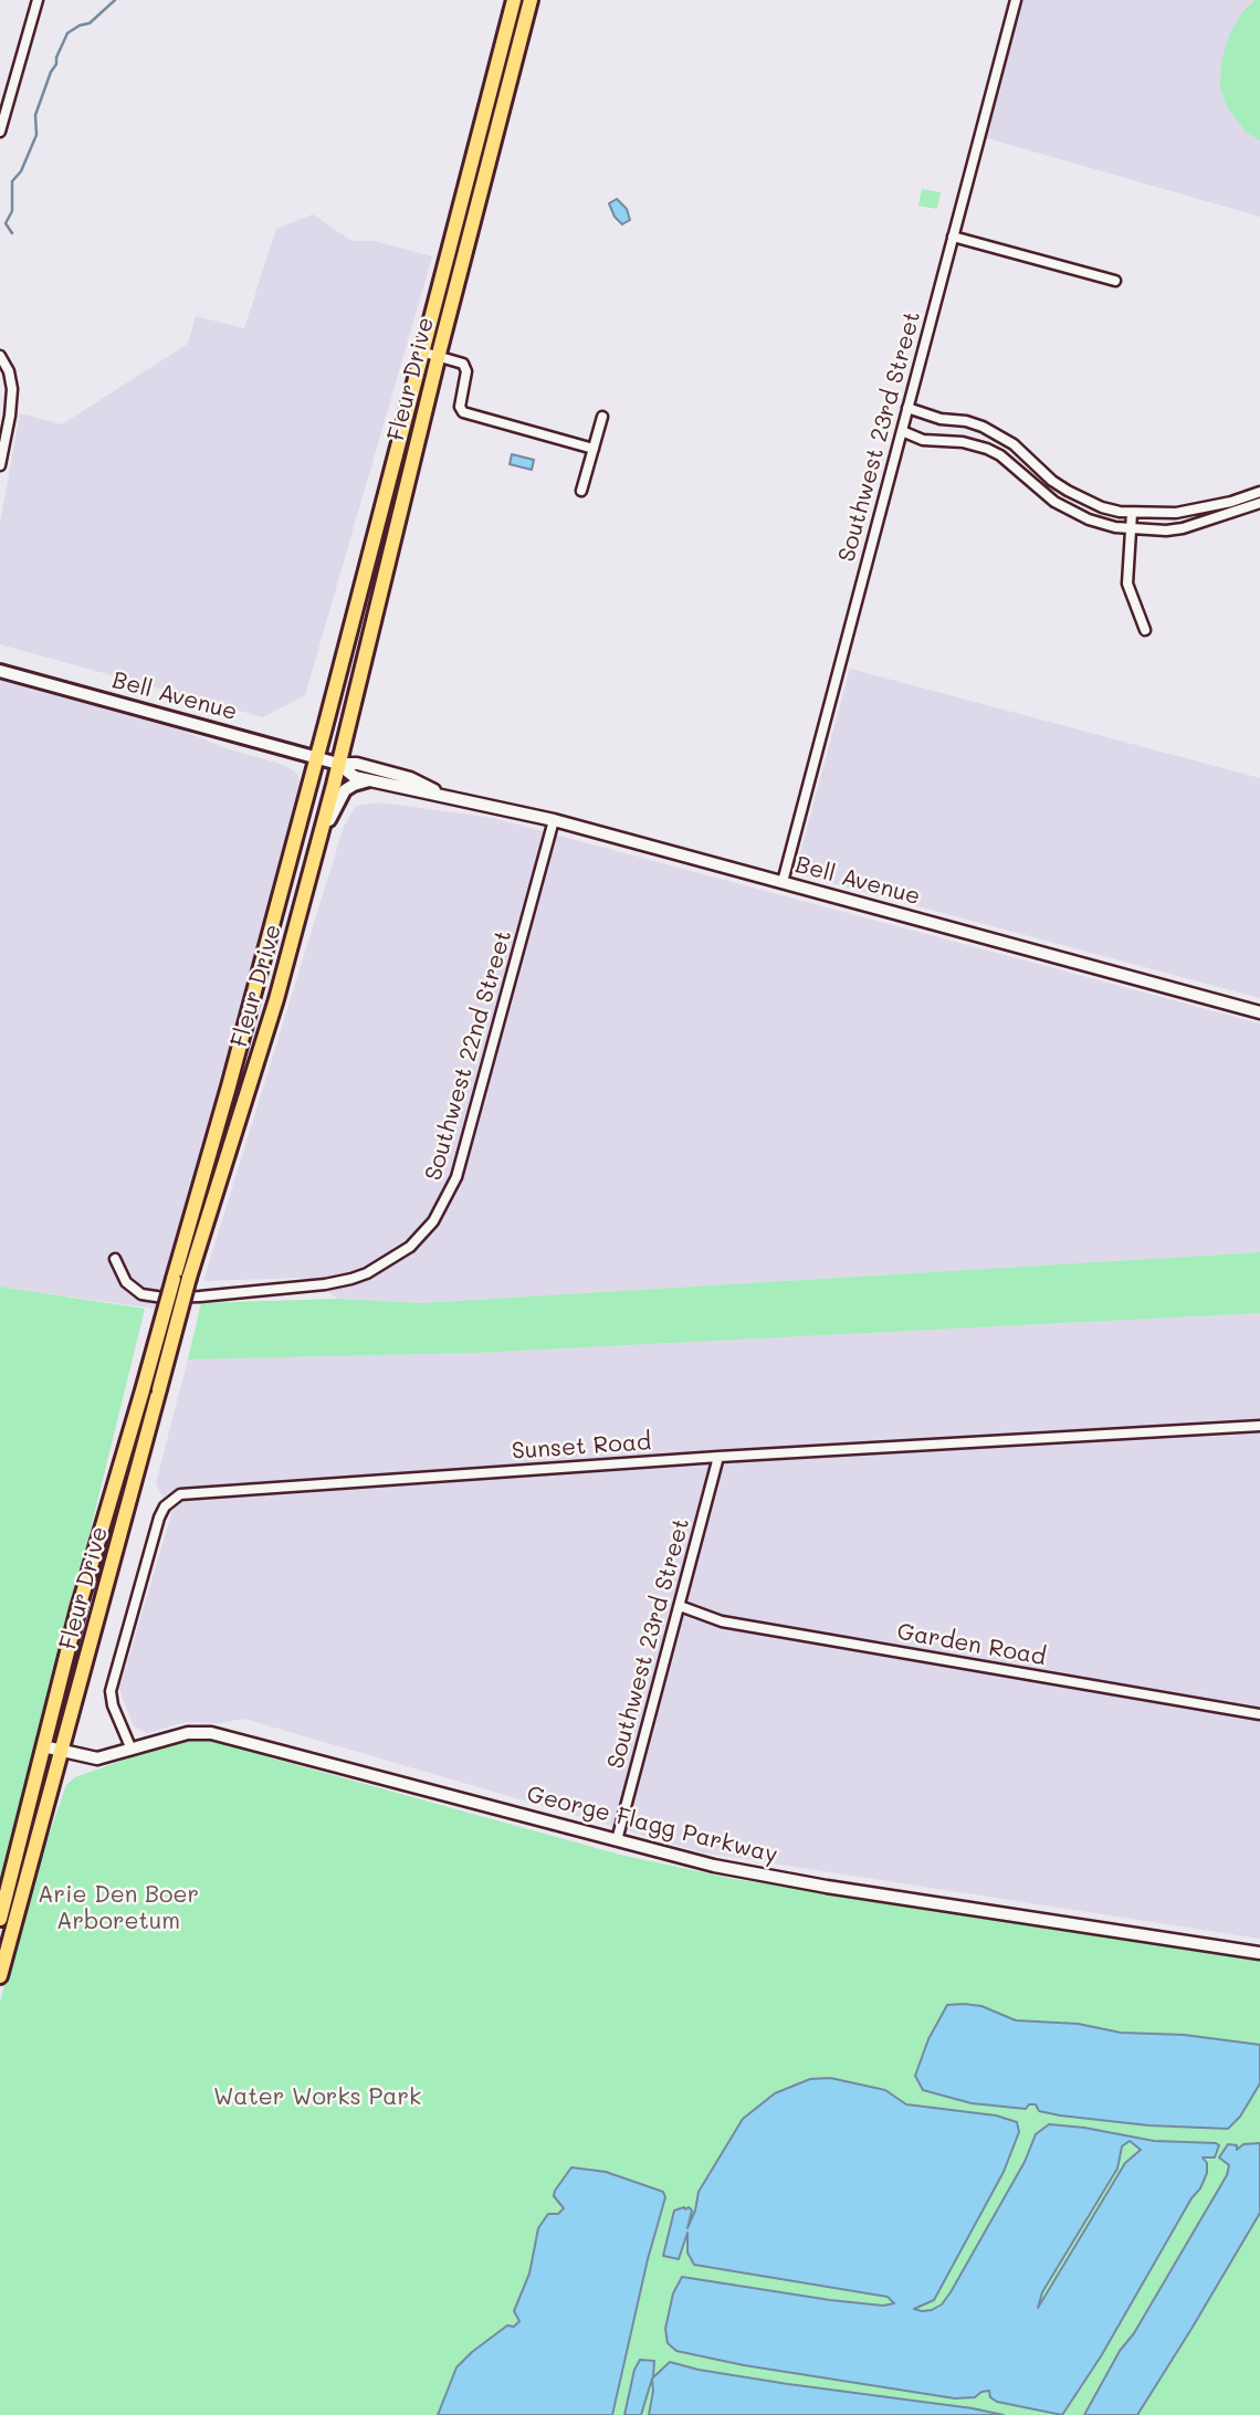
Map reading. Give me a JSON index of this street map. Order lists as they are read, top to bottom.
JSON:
{
  "streets": {
    "main road": ["Fleur Drive", "Bell Avenue"],
    "street": [
      "Southwest 23rd Street",
      "Southwest 22nd Street",
      "Sunset Road",
      "Garden Road",
      "George Flagg Parkway"
    ]
  },
  "crossings": [
    ["Fleur Drive", "Bell Avenue"],
    ["Fleur Drive", "George Flagg Parkway"],
    ["Southwest 23rd Street", "Bell Avenue"],
    ["Southwest 23rd Street", "Sunset Road"],
    ["Southwest 23rd Street", "Garden Road"],
    ["Southwest 23rd Street", "George Flagg Parkway"],
    ["Bell Avenue", "Southwest 22nd Street"],
    ["Sunset Road", "George Flagg Parkway"]
  ],
  "parks": ["Arie Den Boer Arboretum", "Water Works Park"]
}
